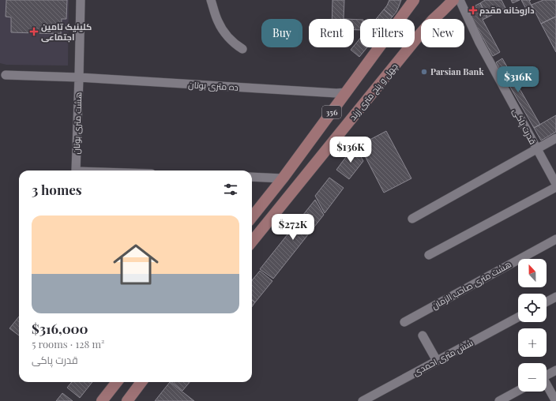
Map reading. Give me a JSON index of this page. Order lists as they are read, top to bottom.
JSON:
{
  "streets": {
    "main road": ["چهل و پنج متری زرند", "356"],
    "street": [
      "ده متری بوتان",
      "هشت متری بوتان",
      "قدرت پاکی",
      "هشت متری صاحب الزمان",
      "شش متری احمدی"
    ]
  },
  "crossings": [
    ["ده متری بوتان", "356"],
    ["ده متری بوتان", "هشت متری بوتان"]
  ],
  "places": {
    "health": ["داروخانه مقدم", "کلینیک تامین اجتماعی"],
    "other": ["Parsian Bank"]
  },
  "north": "top",
  "page": {
    "chip": [
      "Buy",
      "Rent",
      "Filters",
      "New"
    ],
    "price": ["$316K", "$136K", "$272K"],
    "heading": "3 homes",
    "list": [
      {
        "name": "$316,000",
        "note": "5 rooms · 128 m² · قدرت پاکی"
      }
    ],
    "map_buttons": ["+", "−"]
  }
}
